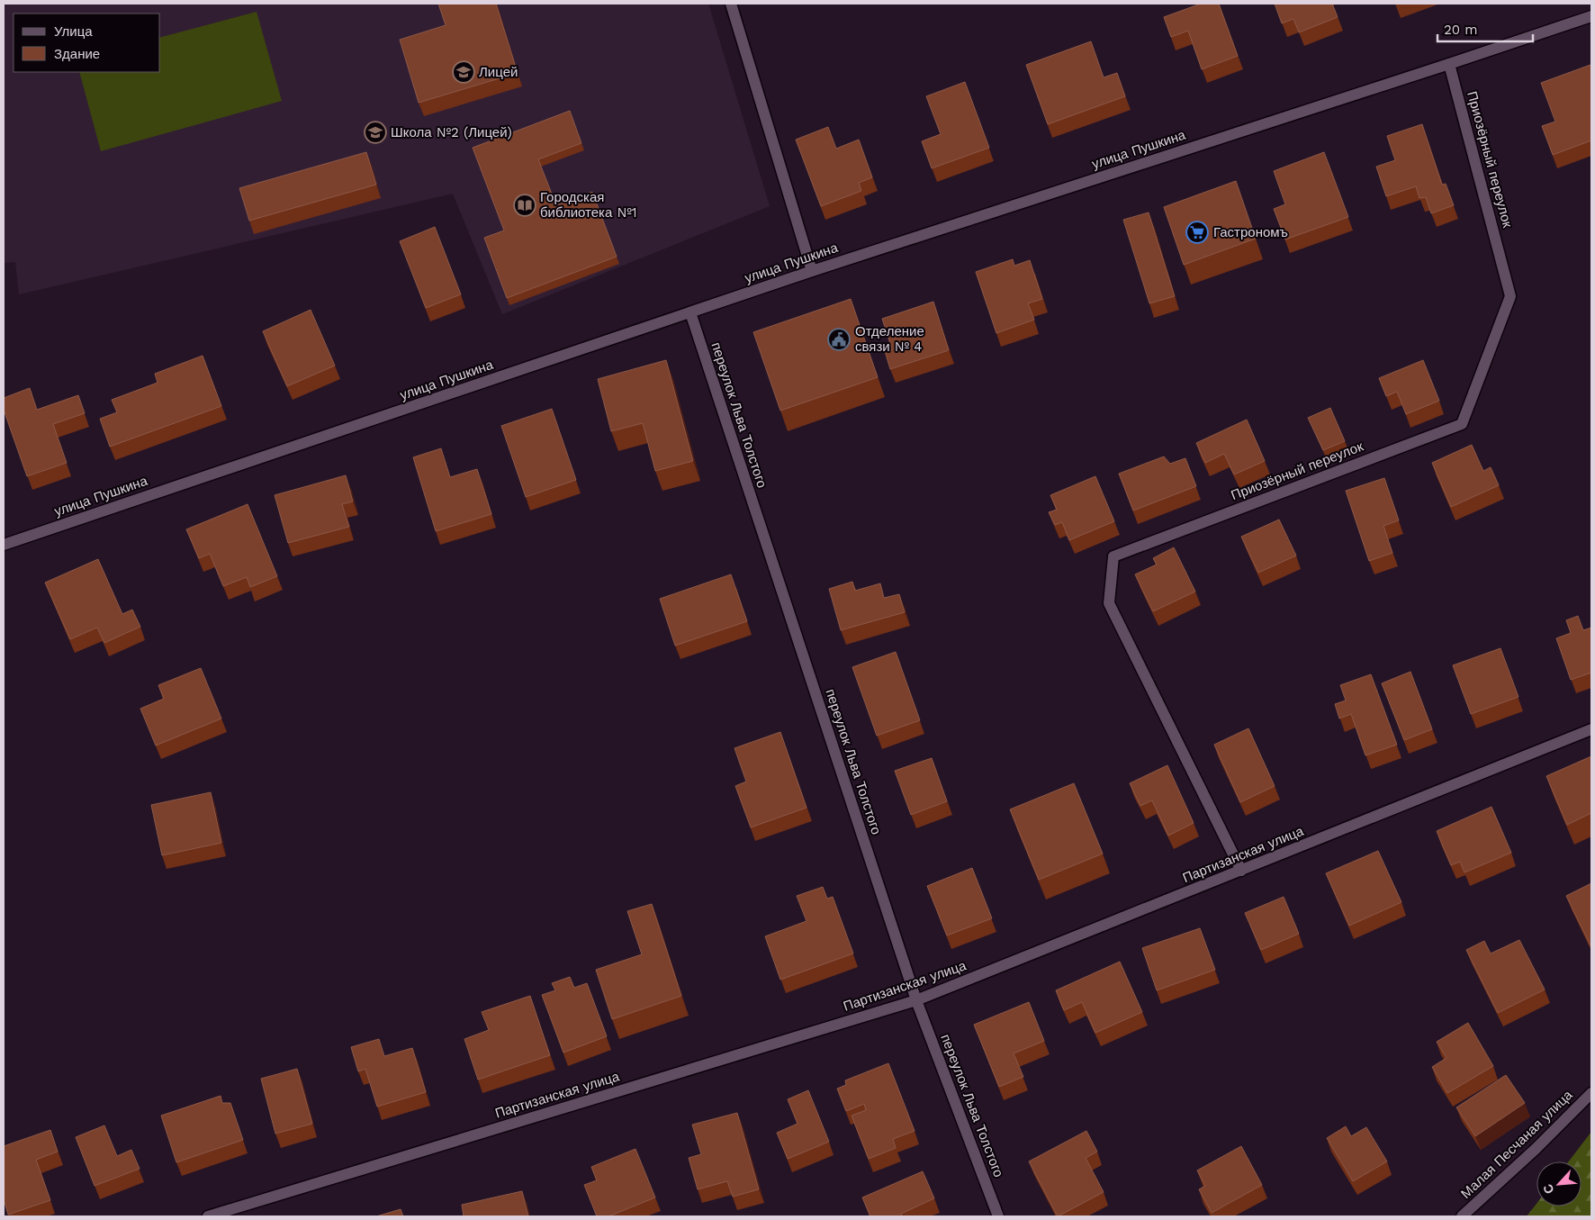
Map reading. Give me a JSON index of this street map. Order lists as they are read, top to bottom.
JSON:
{
  "streets": {
    "street": [
      "улица Пушкина",
      "Приозёрный переулок",
      "переулок Льва Толстого",
      "Партизанская улица",
      "Малая Песчаная улица"
    ]
  },
  "crossings": [
    ["улица Пушкина", "Приозёрный переулок"],
    ["улица Пушкина", "переулок Льва Толстого"],
    ["Приозёрный переулок", "Партизанская улица"],
    ["переулок Льва Толстого", "Партизанская улица"]
  ],
  "places": {
    "school or university": ["Лицей", "Школа №2 (Лицей)"],
    "library": ["Городская библиотека №1"],
    "supermarket": ["Гастрономъ"],
    "public building": ["Отделение связи № 4"]
  },
  "legend": ["Улица", "Здание"],
  "scale_bar": "20 m",
  "north": "bottom left"
}
